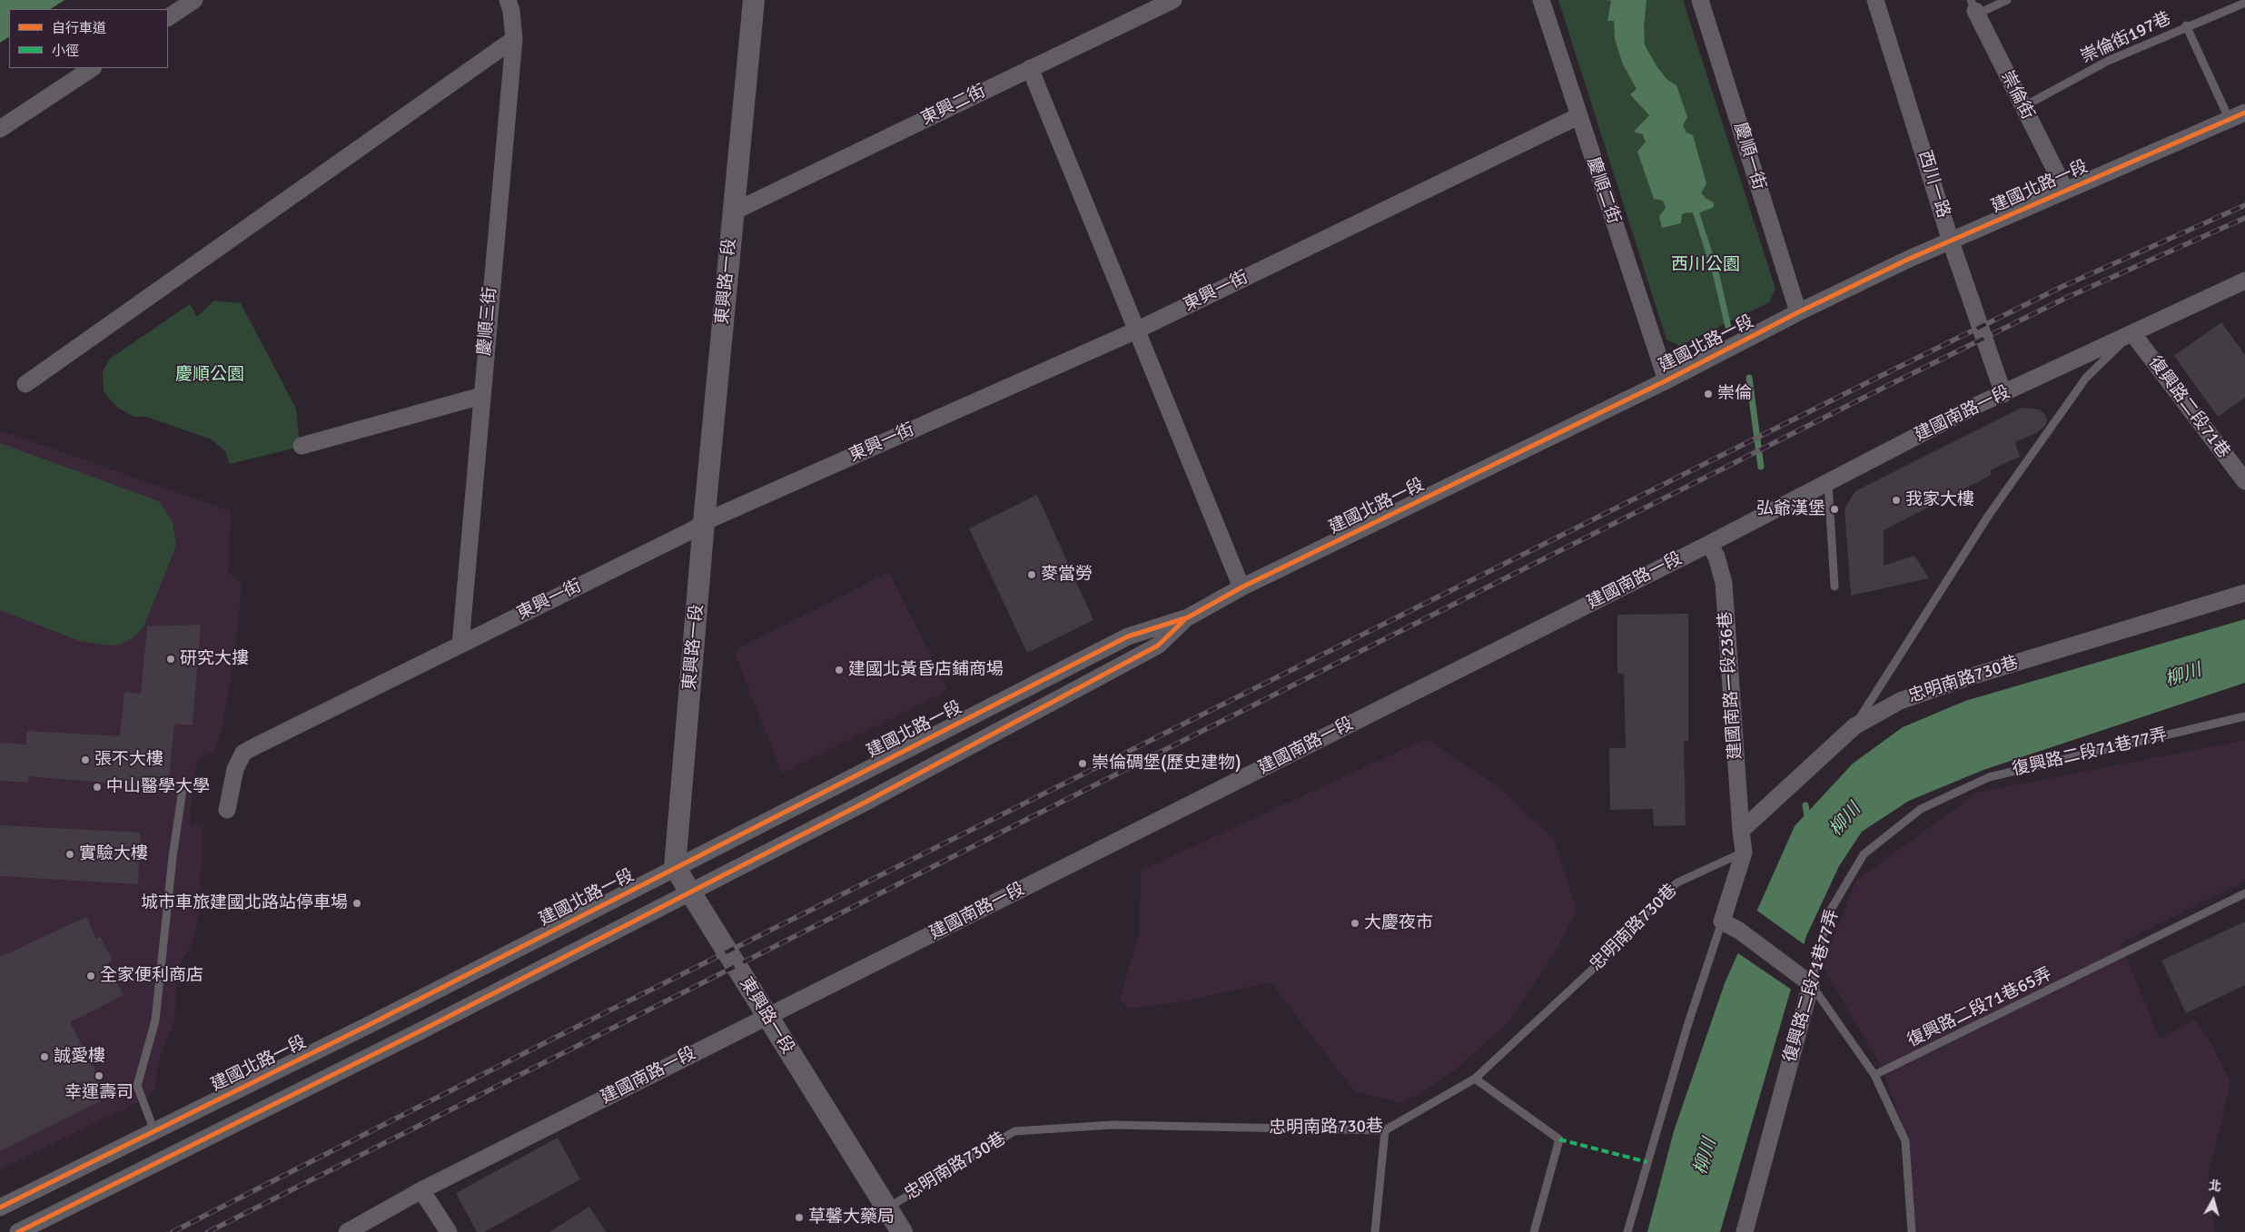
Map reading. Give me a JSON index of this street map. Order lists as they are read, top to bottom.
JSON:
{
  "streets": {
    "street": [
      "崇倫街",
      "東興二街",
      "慶順一街",
      "西川一路",
      "建國北路一段",
      "慶順二街",
      "東興路一段",
      "東興一街",
      "慶順三街",
      "復興路二段71巷",
      "建國南路一段",
      "忠明南路730巷",
      "建國南路一段236巷",
      "復興路二段71巷77弄"
    ],
    "lane": ["崇倫街197巷", "復興路二段71巷65弄"]
  },
  "crossings": [
    ["崇倫街197巷", "崇倫街"],
    ["崇倫街", "建國北路一段"],
    ["東興二街", "東興路一段"],
    ["慶順一街", "建國北路一段"],
    ["西川一路", "建國北路一段"],
    ["西川一路", "建國南路一段"],
    ["建國北路一段", "慶順二街"],
    ["建國北路一段", "東興路一段"],
    ["慶順二街", "東興一街"],
    ["東興路一段", "東興一街"],
    ["東興路一段", "建國南路一段"],
    ["東興路一段", "忠明南路730巷"],
    ["東興一街", "慶順三街"],
    ["復興路二段71巷", "建國南路一段"],
    ["建國南路一段", "建國南路一段236巷"],
    ["忠明南路730巷", "建國南路一段236巷"]
  ],
  "water": ["柳川"],
  "parks": ["西川公園", "慶順公園"],
  "places": [
    "崇倫",
    "我家大樓",
    "弘爺漢堡",
    "麥當勞",
    "研究大摟",
    "建國北黃昏店鋪商場",
    "張不大樓",
    "崇倫碉堡(歷史建物)",
    "中山醫學大學",
    "實驗大樓",
    "城市車旅建國北路站停車場",
    "大慶夜市",
    "全家便利商店",
    "誠愛樓",
    "幸運壽司",
    "草馨大藥局"
  ],
  "legend": ["自行車道", "小徑"],
  "north": "top"
}
